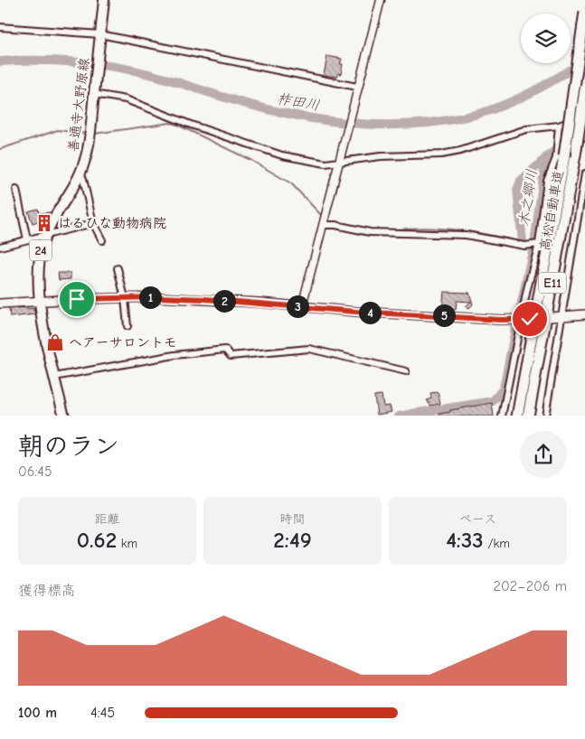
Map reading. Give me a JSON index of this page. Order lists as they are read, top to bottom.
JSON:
{
  "streets": {
    "highway": ["高松自動車道", "E11"],
    "main road": ["善通寺大野原線", "24"]
  },
  "water": ["柞田川", "木之郷川"],
  "places": {
    "building": ["はるひな動物病院"],
    "shop": ["ヘアーサロントモ"]
  },
  "page": {
    "pins": [
      "1",
      "2",
      "3",
      "4",
      "5"
    ],
    "heading": ["朝のラン", "06:45"],
    "stats": [
      ["距離", "0.62 km"],
      ["時間", "2:49"],
      ["ペース", "4:33 /km"]
    ],
    "chart": ["獲得標高", "202–206 m"],
    "list": [
      {
        "name": "100 m",
        "note": "4:45"
      }
    ]
  }
}
